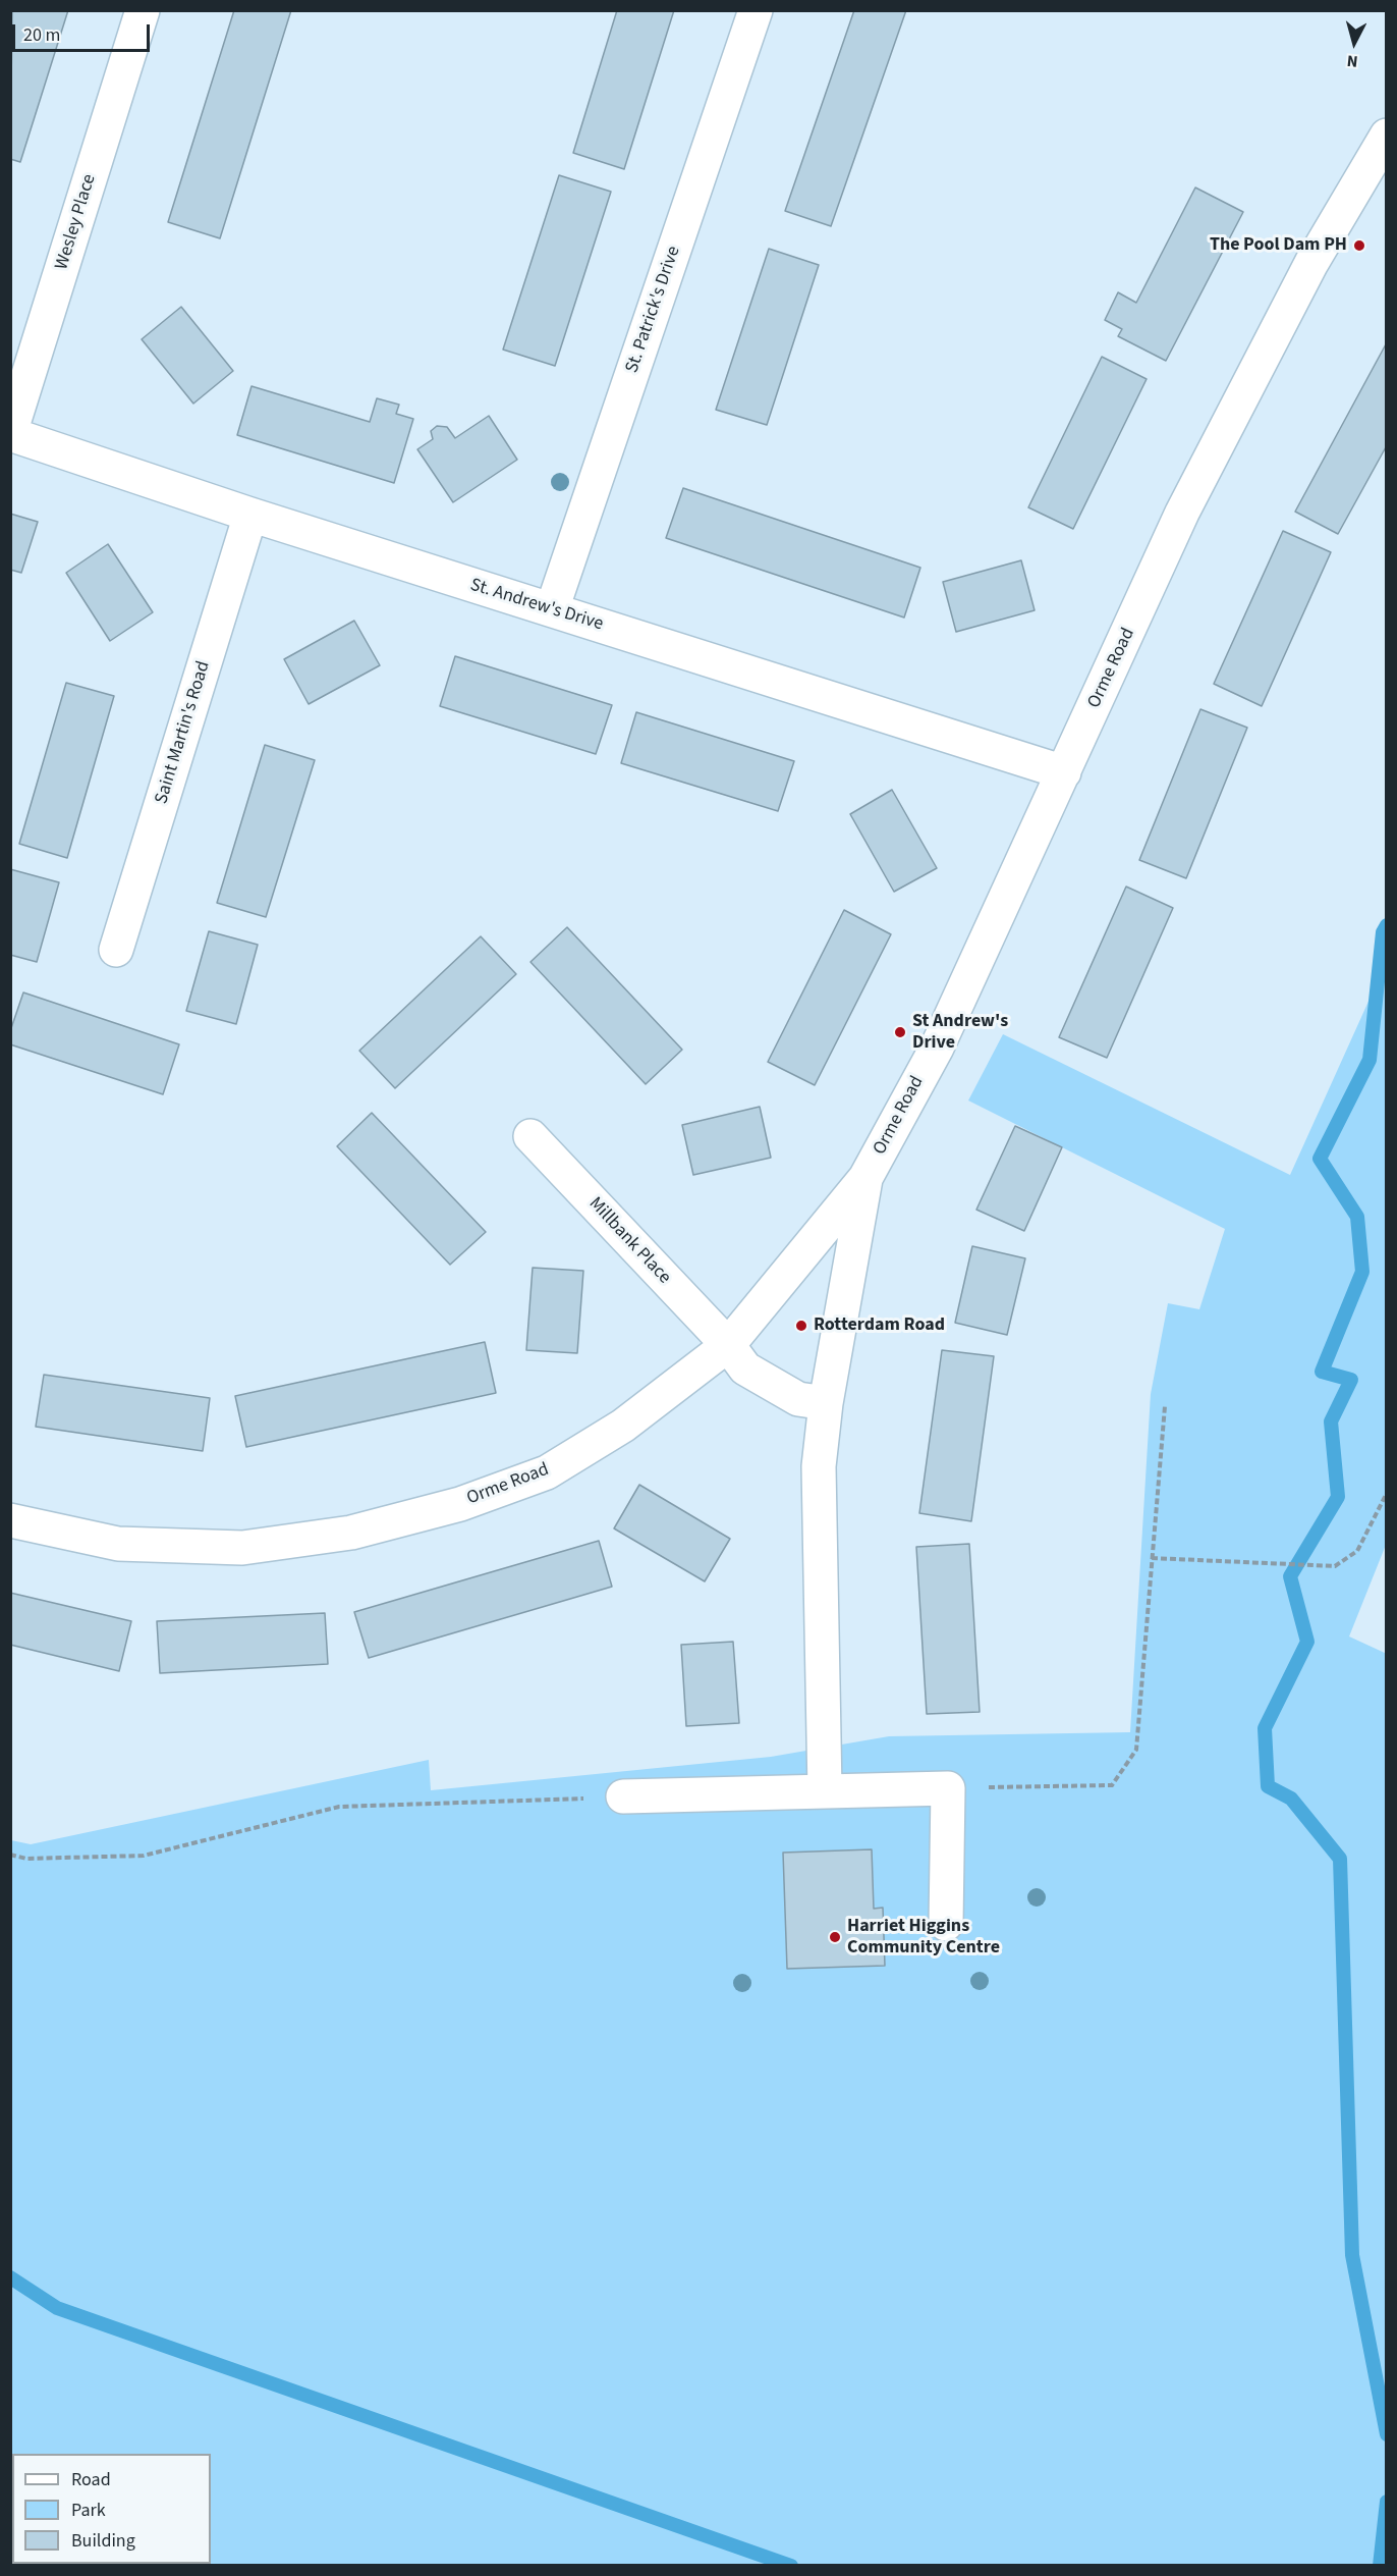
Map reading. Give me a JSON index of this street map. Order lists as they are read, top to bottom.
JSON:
{
  "streets": {
    "street": [
      "Wesley Place",
      "St. Patrick's Drive",
      "St. Andrew's Drive",
      "Orme Road",
      "Saint Martin's Road",
      "Millbank Place"
    ]
  },
  "crossings": [
    ["Wesley Place", "St. Andrew's Drive"],
    ["St. Patrick's Drive", "St. Andrew's Drive"],
    ["St. Andrew's Drive", "Orme Road"],
    ["St. Andrew's Drive", "Saint Martin's Road"],
    ["Orme Road", "Millbank Place"]
  ],
  "places": [
    "The Pool Dam PH",
    "St Andrew's Drive",
    "Rotterdam Road",
    "Harriet Higgins Community Centre"
  ],
  "legend": ["Road", "Park", "Building"],
  "scale_bar": "20 m",
  "north": "bottom"
}
